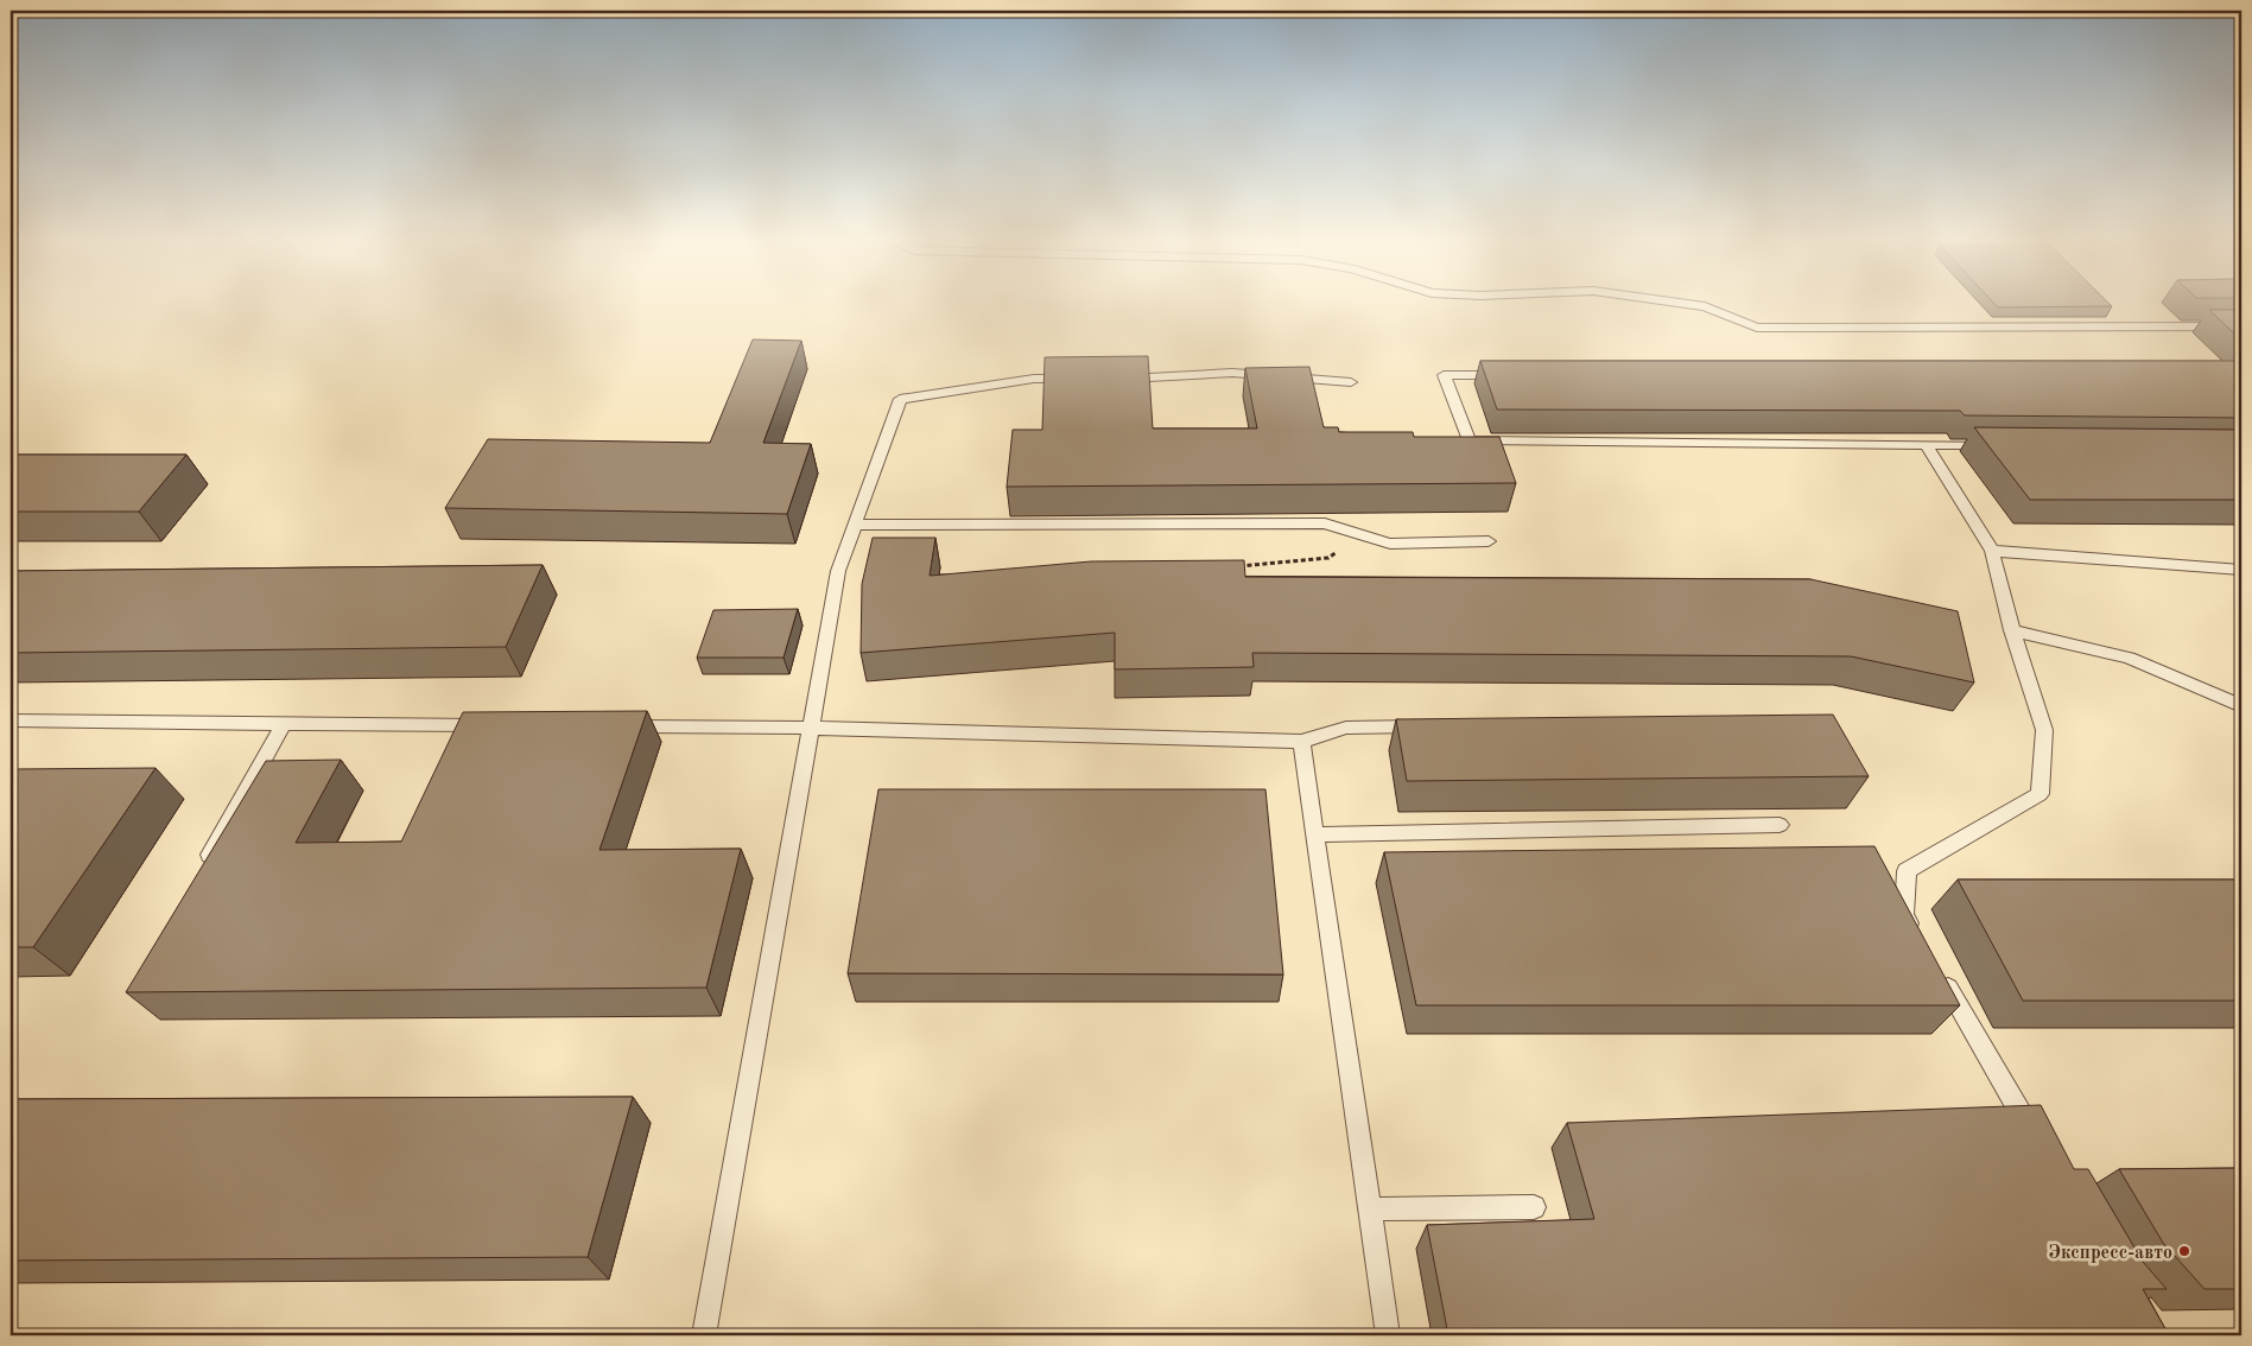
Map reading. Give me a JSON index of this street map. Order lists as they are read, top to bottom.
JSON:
{
  "places": ["Экспресс-авто"]
}
